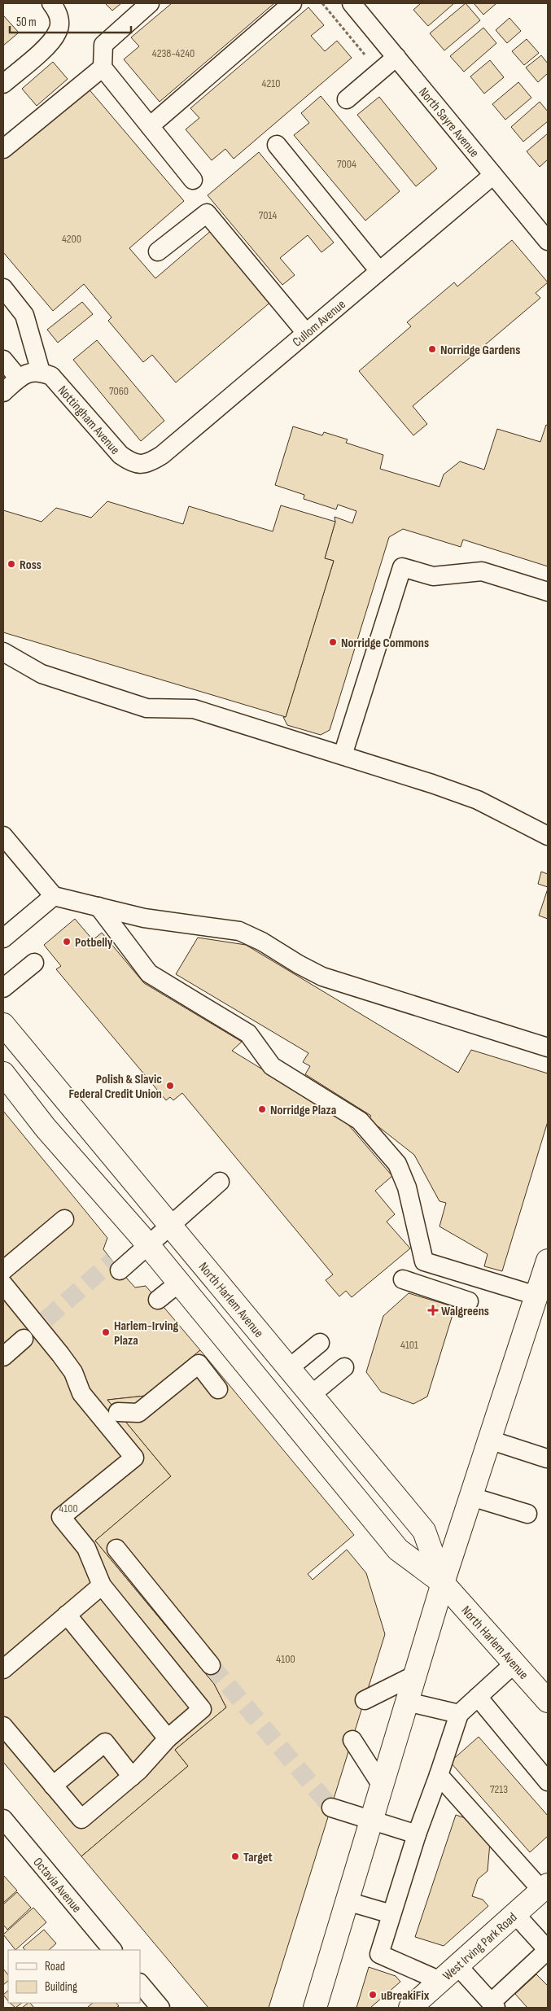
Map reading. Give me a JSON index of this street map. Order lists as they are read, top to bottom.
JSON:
{
  "streets": {
    "main road": ["North Harlem Avenue", "West Irving Park Road"],
    "street": [
      "North Sayre Avenue",
      "Cullom Avenue",
      "Nottingham Avenue",
      "Octavia Avenue"
    ]
  },
  "crossings": [
    ["North Sayre Avenue", "Cullom Avenue"],
    ["Cullom Avenue", "Nottingham Avenue"]
  ],
  "places": {
    "other": [
      "Norridge Gardens",
      "Ross",
      "Norridge Commons",
      "Potbelly",
      "Polish & Slavic Federal Credit Union",
      "Norridge Plaza",
      "Harlem-Irving Plaza",
      "Target",
      "uBreakiFix"
    ],
    "health": ["Walgreens"]
  },
  "house_numbers": [
    "4238-4240",
    "4210",
    "7004",
    "7014",
    "4200",
    "7060",
    "4101",
    "4100",
    "4100",
    "7213"
  ],
  "legend": ["Road", "Building"],
  "scale_bar": "50 m"
}
